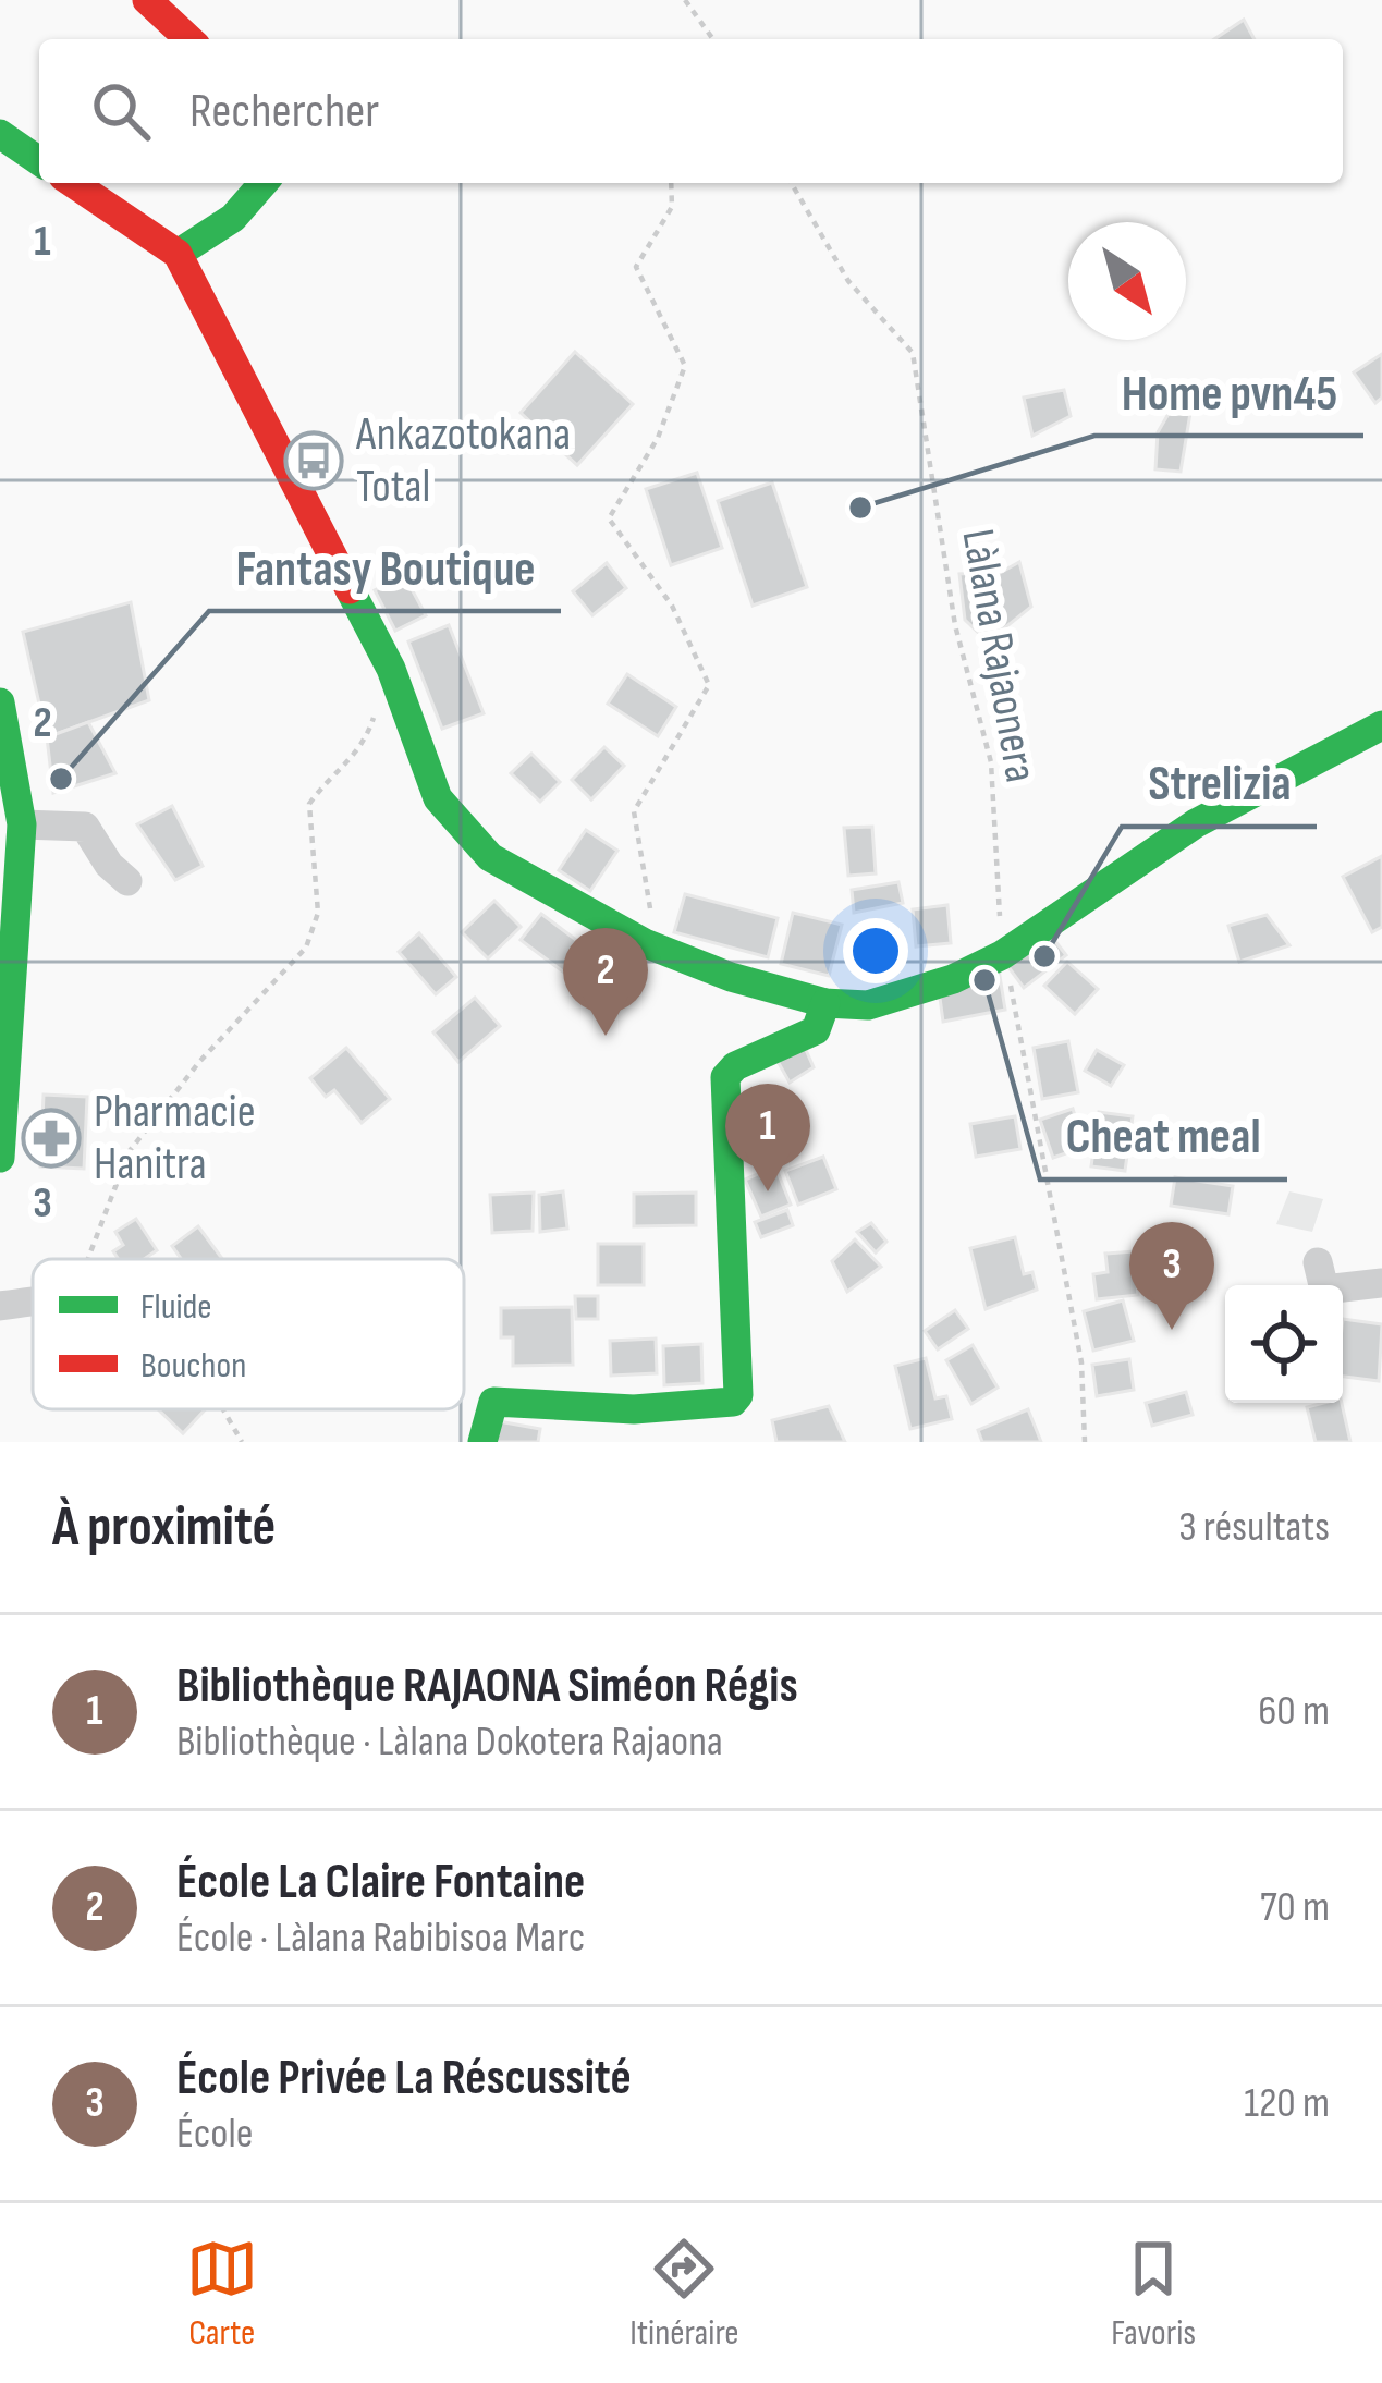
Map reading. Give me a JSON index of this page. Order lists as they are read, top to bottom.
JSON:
{
  "streets": {
    "path": ["Làlana Rajaonera"]
  },
  "places": {
    "bus stop": ["Ankazotokana Total"],
    "other": [
      "Home pvn45",
      "Fantasy Boutique",
      "Strelizia",
      "Cheat meal"
    ],
    "pharmacy": ["Pharmacie Hanitra"]
  },
  "legend": ["Fluide", "Bouchon"],
  "north": "bottom right",
  "page": {
    "search": "Rechercher",
    "pins": ["2", "1", "3"],
    "heading": ["À proximité", "3 résultats"],
    "list": [
      {
        "mark": "1",
        "name": "Bibliothèque RAJAONA Siméon Régis",
        "note": "Bibliothèque · Làlana Dokotera Rajaona",
        "value": "60 m"
      },
      {
        "mark": "2",
        "name": "École La Claire Fontaine",
        "note": "École · Làlana Rabibisoa Marc",
        "value": "70 m"
      },
      {
        "mark": "3",
        "name": "École Privée La Réscussité",
        "note": "École",
        "value": "120 m"
      }
    ],
    "nav": ["Carte", "Itinéraire", "Favoris"]
  },
  "grid": {
    "rows": ["1", "2", "3"]
  }
}
